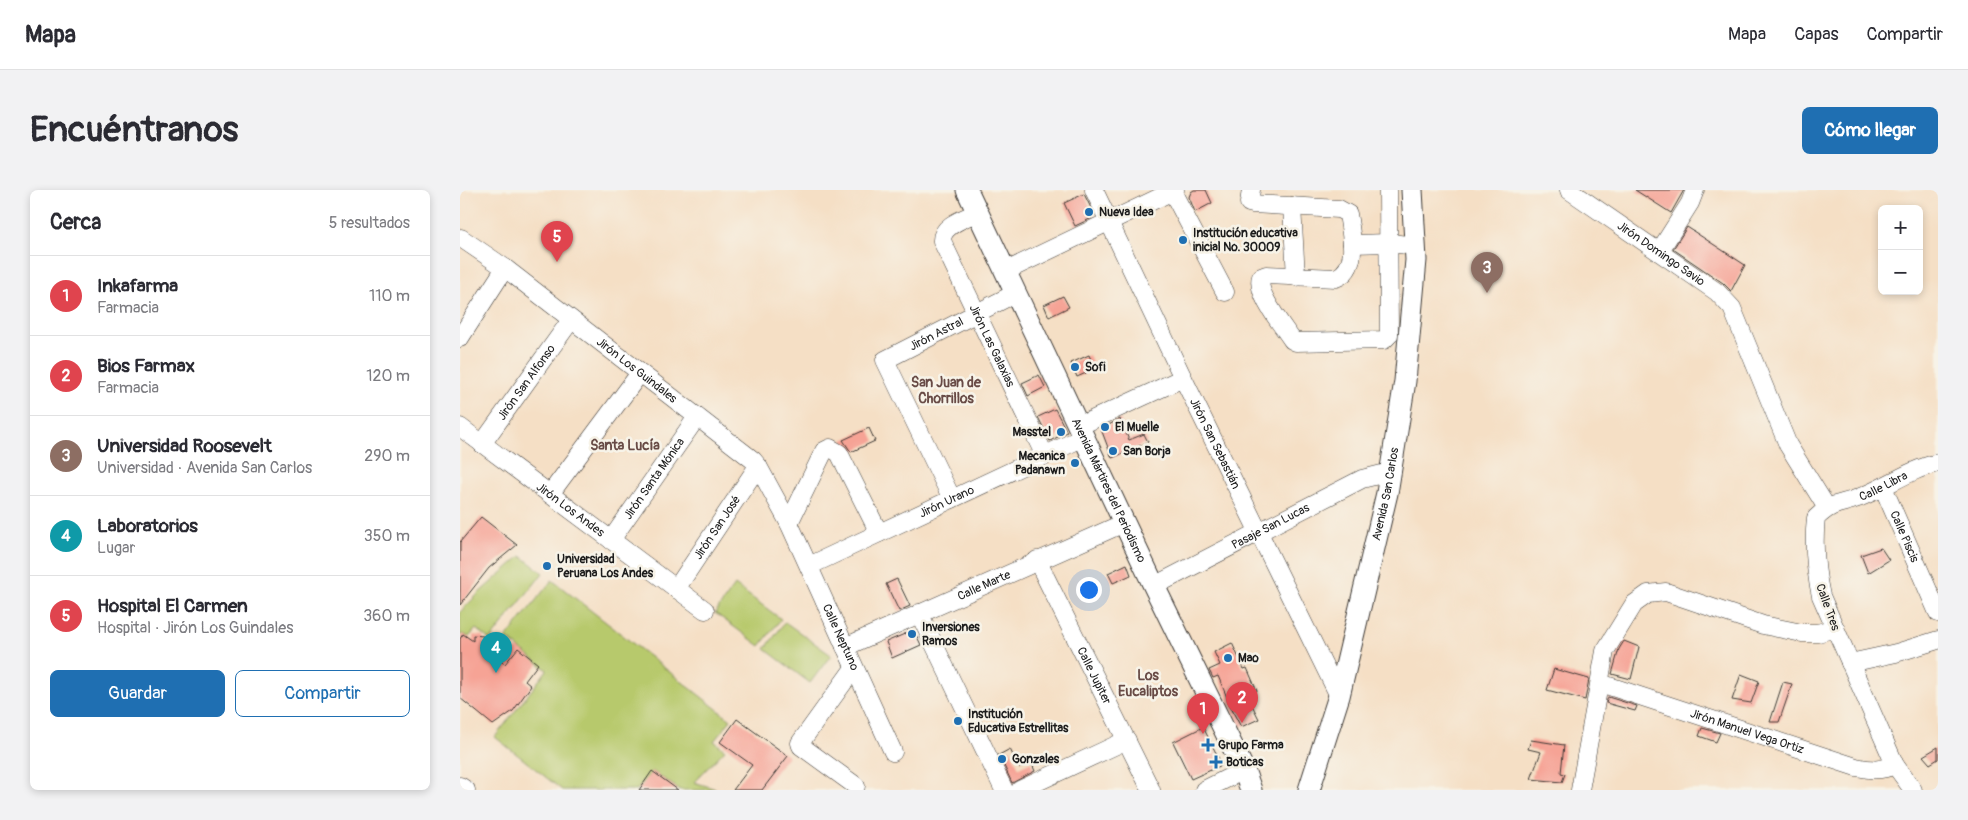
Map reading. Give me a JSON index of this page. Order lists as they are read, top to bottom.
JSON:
{
  "streets": {
    "main road": ["Avenida Mártires del Periodismo", "Avenida San Carlos"],
    "street": [
      "Jirón Domingo Savio",
      "Jirón Astral",
      "Jirón Las Galaxias",
      "Jirón Los Guindales",
      "Jirón San Alfonso",
      "Jirón San Sebastián",
      "Jirón Santa Mónica",
      "Calle Libra",
      "Jirón Urano",
      "Jirón Los Andes",
      "Pasaje San Lucas",
      "Jirón San José",
      "Calle Piscis",
      "Calle Marte",
      "Calle Tres",
      "Calle Neptuno",
      "Calle Jupiter",
      "Jirón Manuel Vega Ortiz"
    ]
  },
  "crossings": [
    ["Jirón Domingo Savio", "Calle Libra"],
    ["Jirón Domingo Savio", "Calle Tres"],
    ["Jirón Astral", "Jirón Las Galaxias"],
    ["Jirón Astral", "Avenida Mártires del Periodismo"],
    ["Jirón Astral", "Jirón Urano"],
    ["Jirón Las Galaxias", "Avenida Mártires del Periodismo"],
    ["Jirón Las Galaxias", "Jirón Urano"],
    ["Jirón Los Guindales", "Jirón San Alfonso"],
    ["Jirón Los Guindales", "Jirón Santa Mónica"],
    ["Jirón Los Guindales", "Jirón San José"],
    ["Jirón Los Guindales", "Calle Neptuno"],
    ["Jirón San Alfonso", "Jirón Los Andes"],
    ["Jirón San Sebastián", "Avenida San Carlos"],
    ["Jirón San Sebastián", "Jirón Urano"],
    ["Jirón San Sebastián", "Pasaje San Lucas"],
    ["Jirón Santa Mónica", "Jirón Los Andes"],
    ["Calle Libra", "Calle Piscis"],
    ["Calle Libra", "Calle Tres"],
    ["Avenida Mártires del Periodismo", "Jirón Urano"],
    ["Avenida Mártires del Periodismo", "Pasaje San Lucas"],
    ["Avenida Mártires del Periodismo", "Calle Marte"],
    ["Avenida San Carlos", "Pasaje San Lucas"],
    ["Jirón Urano", "Calle Neptuno"],
    ["Jirón Los Andes", "Jirón San José"],
    ["Calle Marte", "Calle Neptuno"],
    ["Calle Marte", "Calle Jupiter"],
    ["Calle Tres", "Jirón Manuel Vega Ortiz"]
  ],
  "districts": ["San Juan de Chorrillos", "Santa Lucía", "Los Eucaliptos"],
  "places": {
    "other": [
      "Nueva Idea",
      "Institución educativa inicial No. 30009",
      "Sofi",
      "El Muelle",
      "Masstel",
      "San Borja",
      "Mecanica Padanawn",
      "Universidad Peruana Los Andes",
      "Inversiones Ramos",
      "Mao",
      "Institución Educativa Estrellitas",
      "Gonzales"
    ],
    "health": ["Grupo Farma", "Boticas"]
  },
  "page": {
    "header": "Mapa",
    "nav": ["Mapa", "Capas", "Compartir"],
    "buttons": [
      "Cómo llegar",
      ["Guardar", "Compartir"]
    ],
    "title": "Encuéntranos",
    "heading": ["Cerca", "5 resultados"],
    "map_buttons": ["+", "−"],
    "pins": [
      "5",
      "3",
      "4",
      "2",
      "1"
    ],
    "list": [
      {
        "mark": "1",
        "name": "Inkafarma",
        "note": "Farmacia",
        "value": "110 m"
      },
      {
        "mark": "2",
        "name": "Bios Farmax",
        "note": "Farmacia",
        "value": "120 m"
      },
      {
        "mark": "3",
        "name": "Universidad Roosevelt",
        "note": "Universidad · Avenida San Carlos",
        "value": "290 m"
      },
      {
        "mark": "4",
        "name": "Laboratorios",
        "note": "Lugar",
        "value": "350 m"
      },
      {
        "mark": "5",
        "name": "Hospital El Carmen",
        "note": "Hospital · Jirón Los Guindales",
        "value": "360 m"
      }
    ]
  }
}
